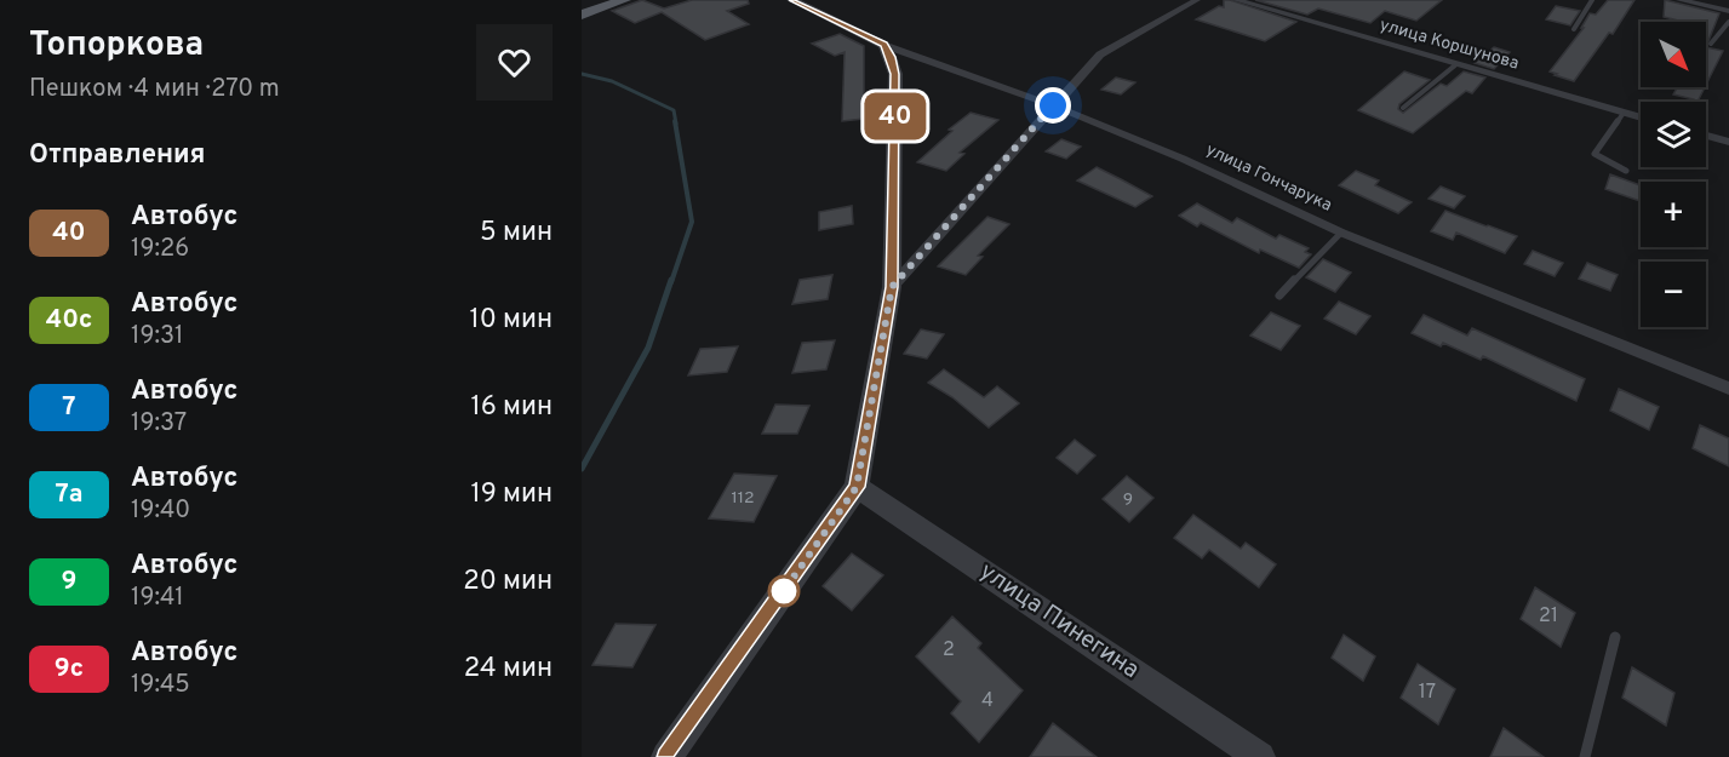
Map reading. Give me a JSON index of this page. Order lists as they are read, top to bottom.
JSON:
{
  "streets": {
    "street": ["улица Коршунова", "улица Гончарука", "улица Пинегина"]
  },
  "lines": ["bus line 40"],
  "house_numbers": [
    "112",
    "9",
    "21",
    "2",
    "17",
    "4"
  ],
  "north": "bottom right",
  "page": {
    "heading": [
      ["Топоркова", "Пешком · 4 мин · 270 m"],
      "Отправления"
    ],
    "on_map": "40",
    "map_buttons": ["+", "−"],
    "list": [
      {
        "mark": "40",
        "name": "Автобус",
        "note": "19:26",
        "value": "5 мин"
      },
      {
        "mark": "40с",
        "name": "Автобус",
        "note": "19:31",
        "value": "10 мин"
      },
      {
        "mark": "7",
        "name": "Автобус",
        "note": "19:37",
        "value": "16 мин"
      },
      {
        "mark": "7а",
        "name": "Автобус",
        "note": "19:40",
        "value": "19 мин"
      },
      {
        "mark": "9",
        "name": "Автобус",
        "note": "19:41",
        "value": "20 мин"
      },
      {
        "mark": "9с",
        "name": "Автобус",
        "note": "19:45",
        "value": "24 мин"
      }
    ]
  }
}
